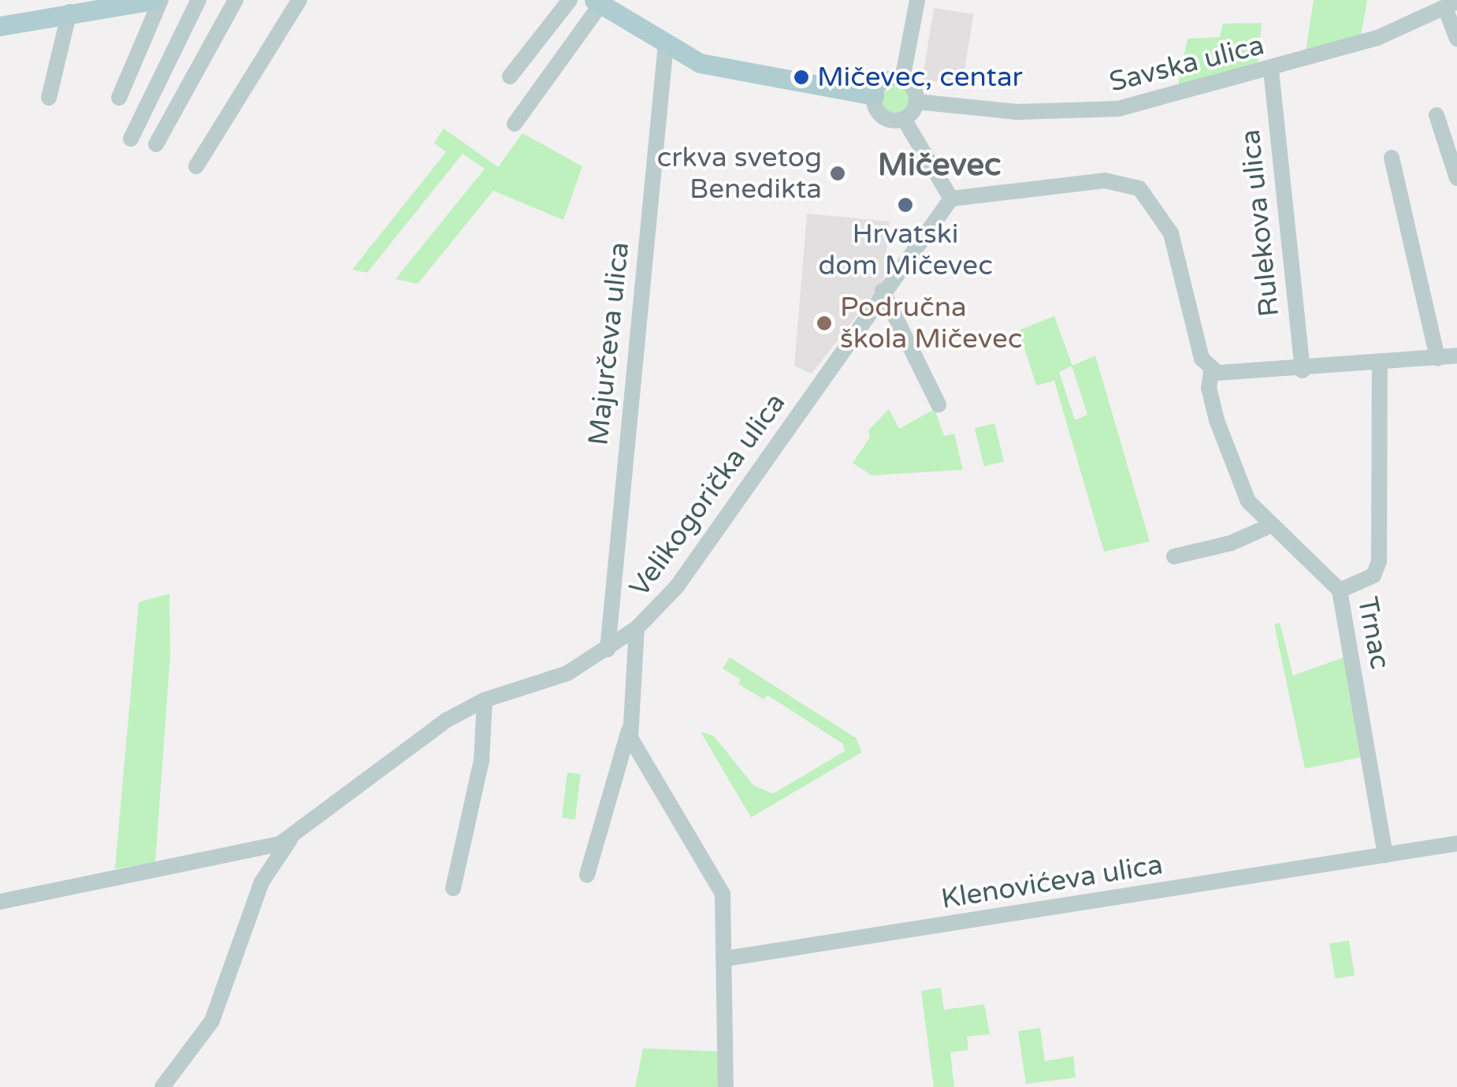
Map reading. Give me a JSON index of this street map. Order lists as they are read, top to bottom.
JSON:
{
  "streets": {
    "street": [
      "Savska ulica",
      "Rulekova ulica",
      "Majurčeva ulica",
      "Velikogorička ulica",
      "Trnac",
      "Klenovićeva ulica"
    ]
  },
  "crossings": [
    ["Savska ulica", "Rulekova ulica"],
    ["Majurčeva ulica", "Velikogorička ulica"],
    ["Velikogorička ulica", "Trnac"],
    ["Trnac", "Klenovićeva ulica"]
  ],
  "districts": ["Mičevec"],
  "places": [
    "Mičevec, centar",
    "crkva svetog Benedikta",
    "Hrvatski dom Mičevec",
    "Područna škola Mičevec"
  ]
}
